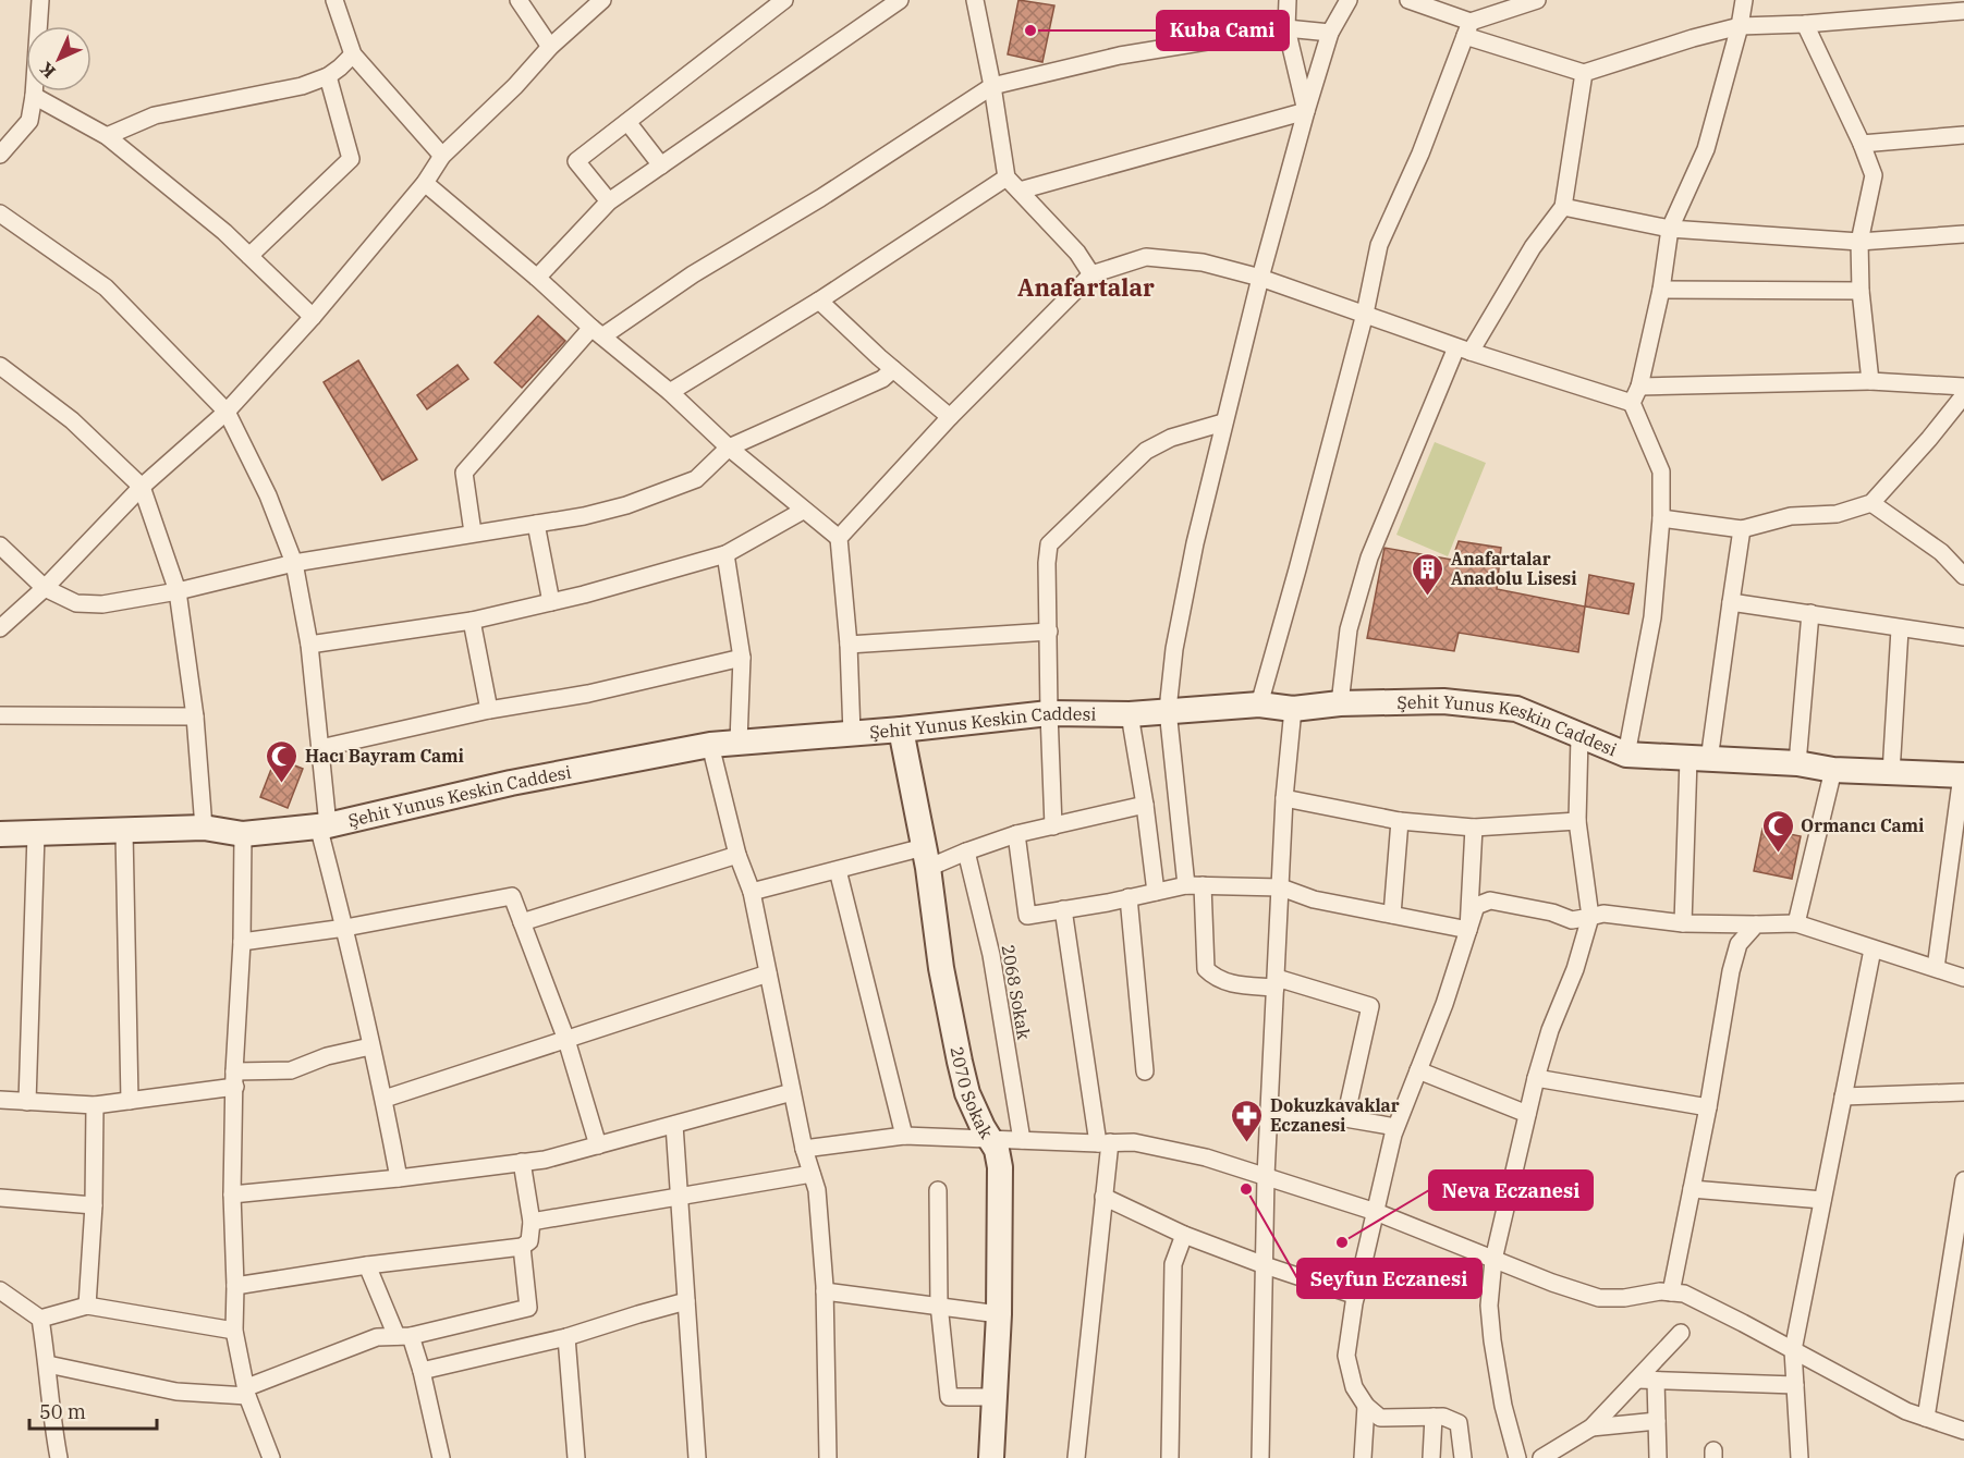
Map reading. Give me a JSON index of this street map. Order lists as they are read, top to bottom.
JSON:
{
  "streets": {
    "street": ["Şehit Yunus Keskin Caddesi", "2068 Sokak", "2070 Sokak"]
  },
  "crossings": [
    ["Şehit Yunus Keskin Caddesi", "2070 Sokak"]
  ],
  "districts": ["Anafartalar"],
  "places": {
    "other": ["Kuba Cami", "Seyfun Eczanesi", "Neva Eczanesi"],
    "building": ["Anafartalar Anadolu Lisesi"],
    "mosque": ["Hacı Bayram Cami", "Ormancı Cami"],
    "pharmacy": ["Dokuzkavaklar Eczanesi"]
  },
  "scale_bar": "50 m",
  "north": "bottom left"
}
